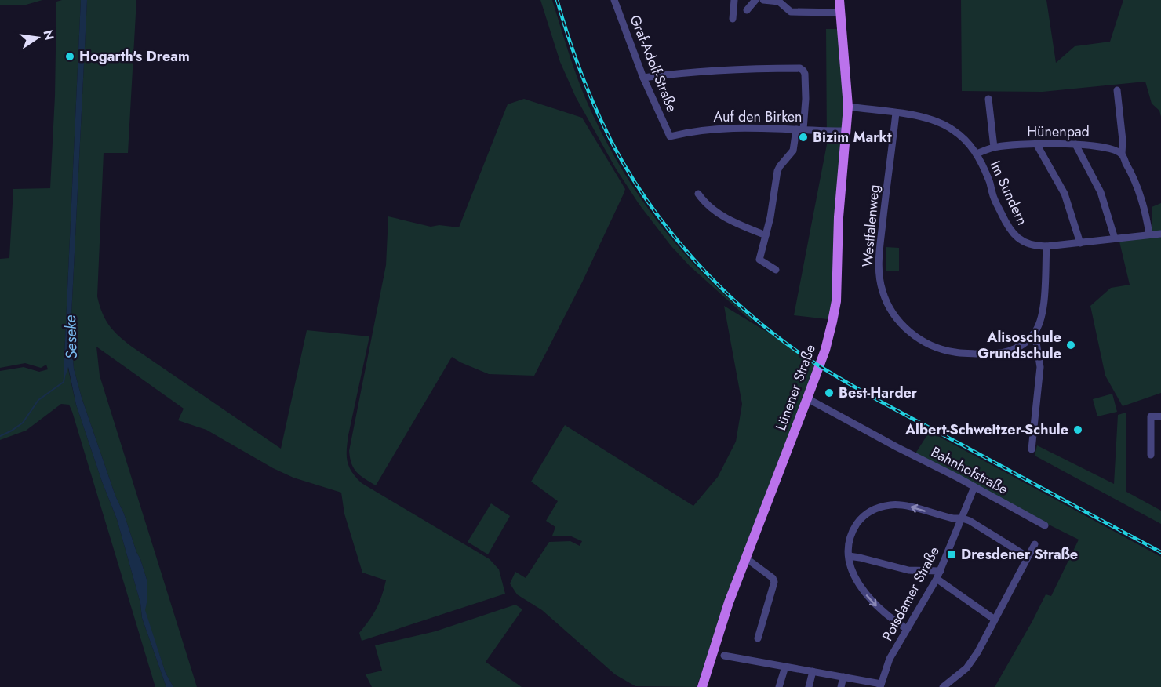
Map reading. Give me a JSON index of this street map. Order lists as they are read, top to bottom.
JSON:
{
  "streets": {
    "main road": ["Lünener Straße"],
    "street": [
      "Graf-Adolf-Straße",
      "Auf den Birken",
      "Hünenpad",
      "Im Sundern",
      "Westfalenweg",
      "Bahnhofstraße",
      "Potsdamer Straße"
    ]
  },
  "crossings": [
    ["Graf-Adolf-Straße", "Auf den Birken"],
    ["Auf den Birken", "Lünener Straße"],
    ["Hünenpad", "Im Sundern"],
    ["Im Sundern", "Westfalenweg"],
    ["Im Sundern", "Lünener Straße"],
    ["Lünener Straße", "Bahnhofstraße"],
    ["Bahnhofstraße", "Potsdamer Straße"]
  ],
  "water": ["Seseke"],
  "places": {
    "other": [
      "Hogarth's Dream",
      "Bizim Markt",
      "Alisoschule Grundschule",
      "Best-Harder",
      "Albert-Schweitzer-Schule"
    ],
    "transit": ["Dresdener Straße"]
  },
  "north": "right"
}
